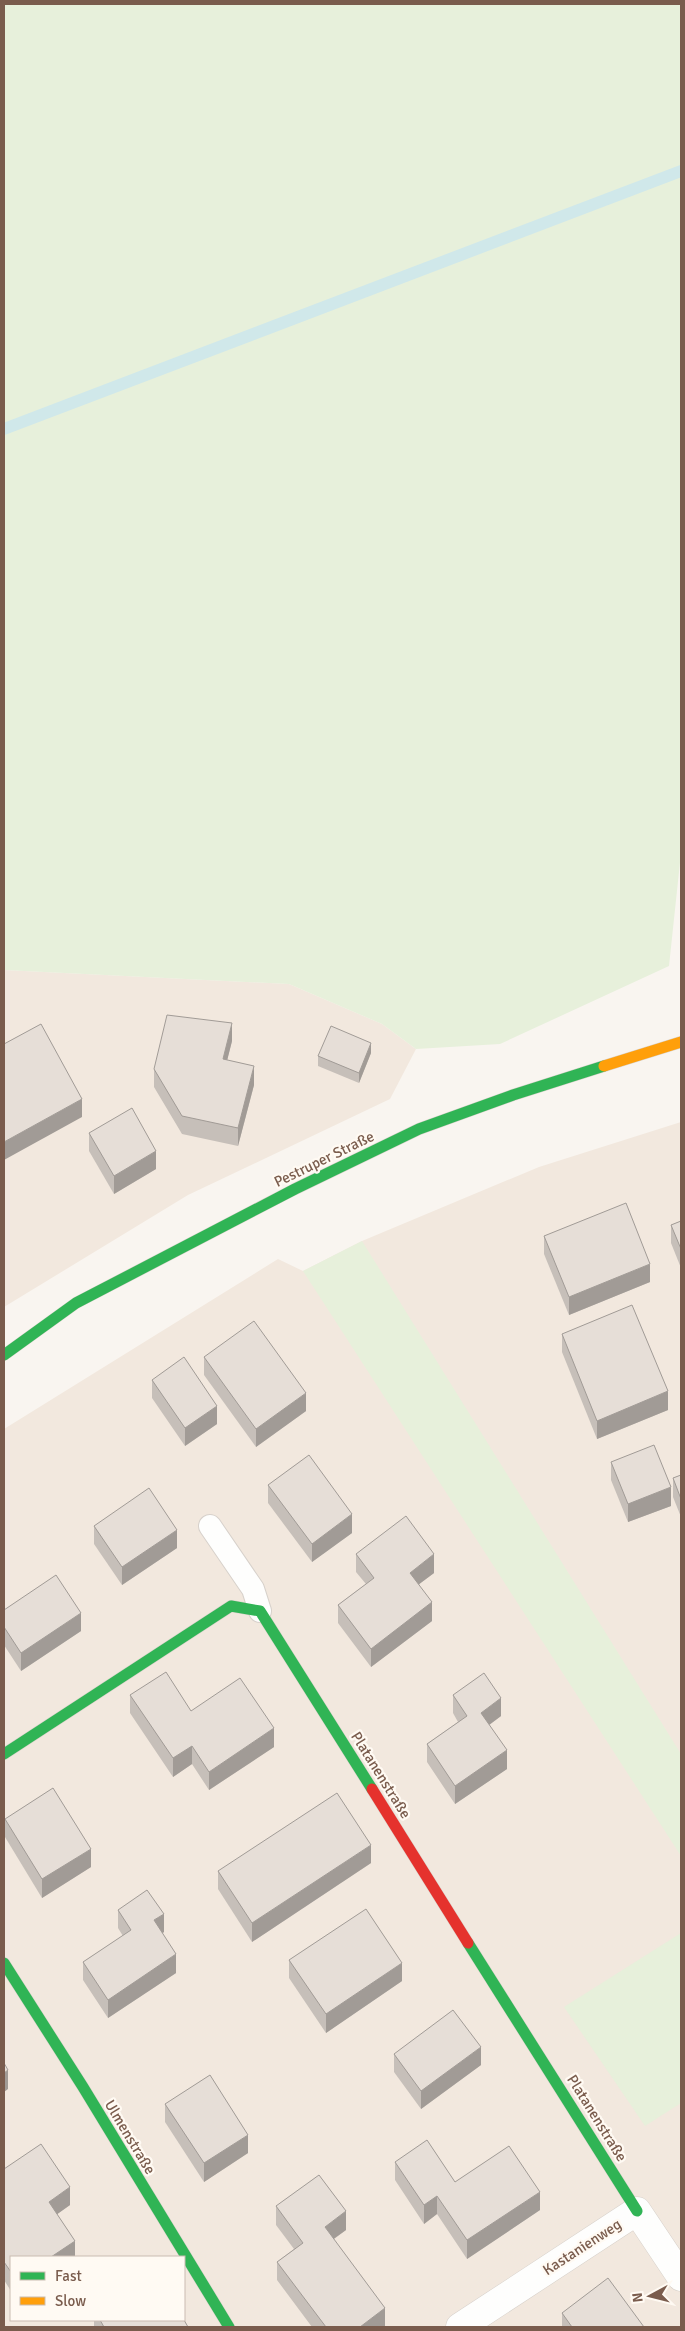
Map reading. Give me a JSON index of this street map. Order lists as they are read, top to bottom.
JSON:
{
  "streets": {
    "street": [
      "Pestruper Straße",
      "Platanenstraße",
      "Ulmenstraße",
      "Kastanienweg"
    ]
  },
  "crossings": [
    ["Platanenstraße", "Kastanienweg"]
  ],
  "legend": ["Fast", "Slow"],
  "north": "left"
}
